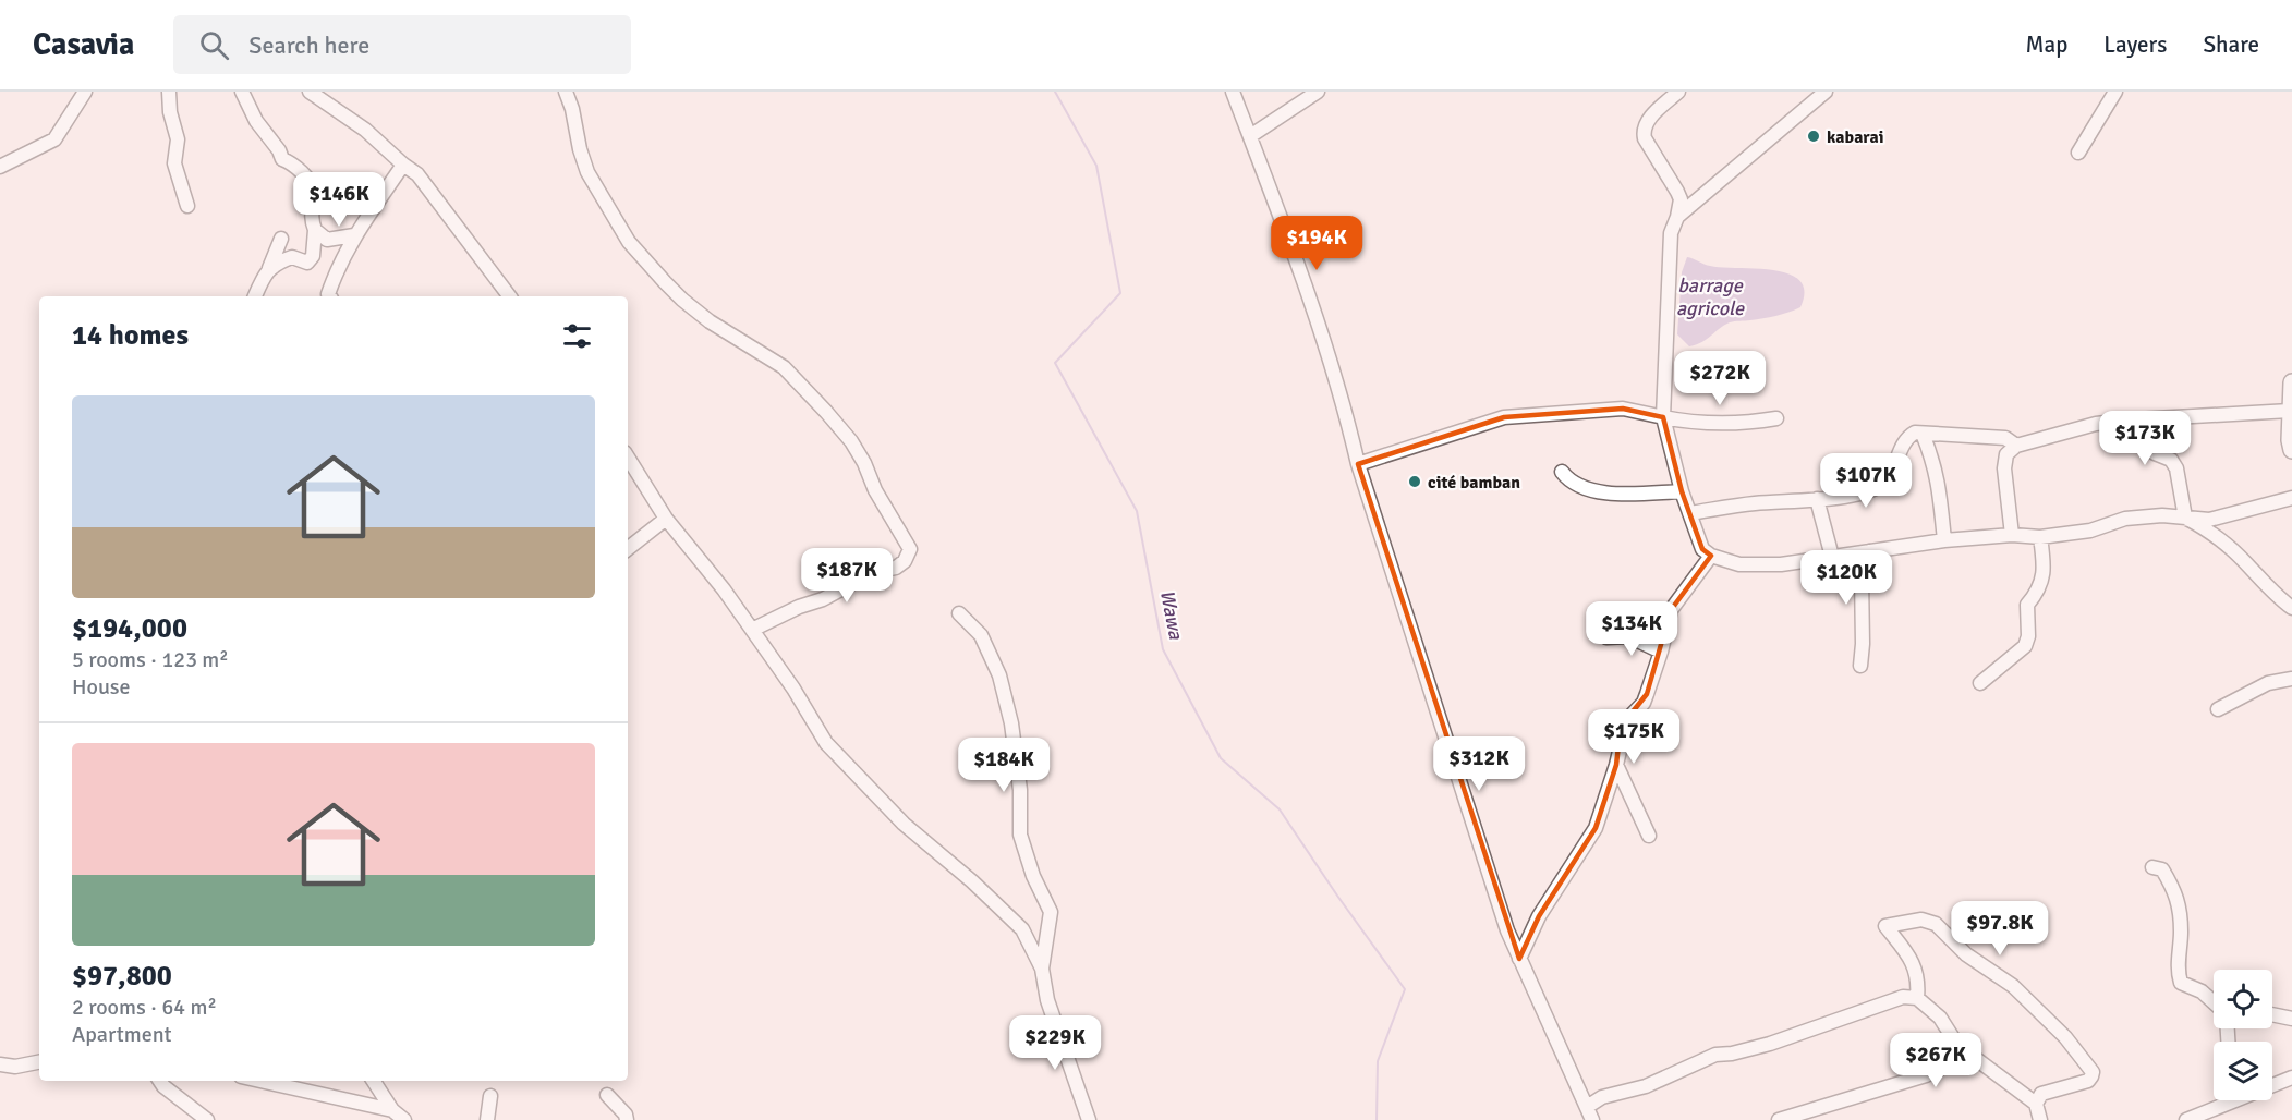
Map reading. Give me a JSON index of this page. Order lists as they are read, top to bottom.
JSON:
{
  "water": ["barrage agricole", "Wawa"],
  "places": ["kabarai", "cité bamban"],
  "page": {
    "header": "Casavia",
    "search": "Search here",
    "nav": ["Map", "Layers", "Share"],
    "price": [
      "$146K",
      "$194K",
      "$272K",
      "$173K",
      "$107K",
      "$187K",
      "$120K",
      "$134K",
      "$175K",
      "$312K",
      "$184K",
      "$97.8K",
      "$229K",
      "$267K"
    ],
    "heading": "14 homes",
    "list": [
      {
        "name": "$194,000",
        "note": "5 rooms · 123 m² · House"
      },
      {
        "name": "$97,800",
        "note": "2 rooms · 64 m² · Apartment"
      }
    ]
  }
}
